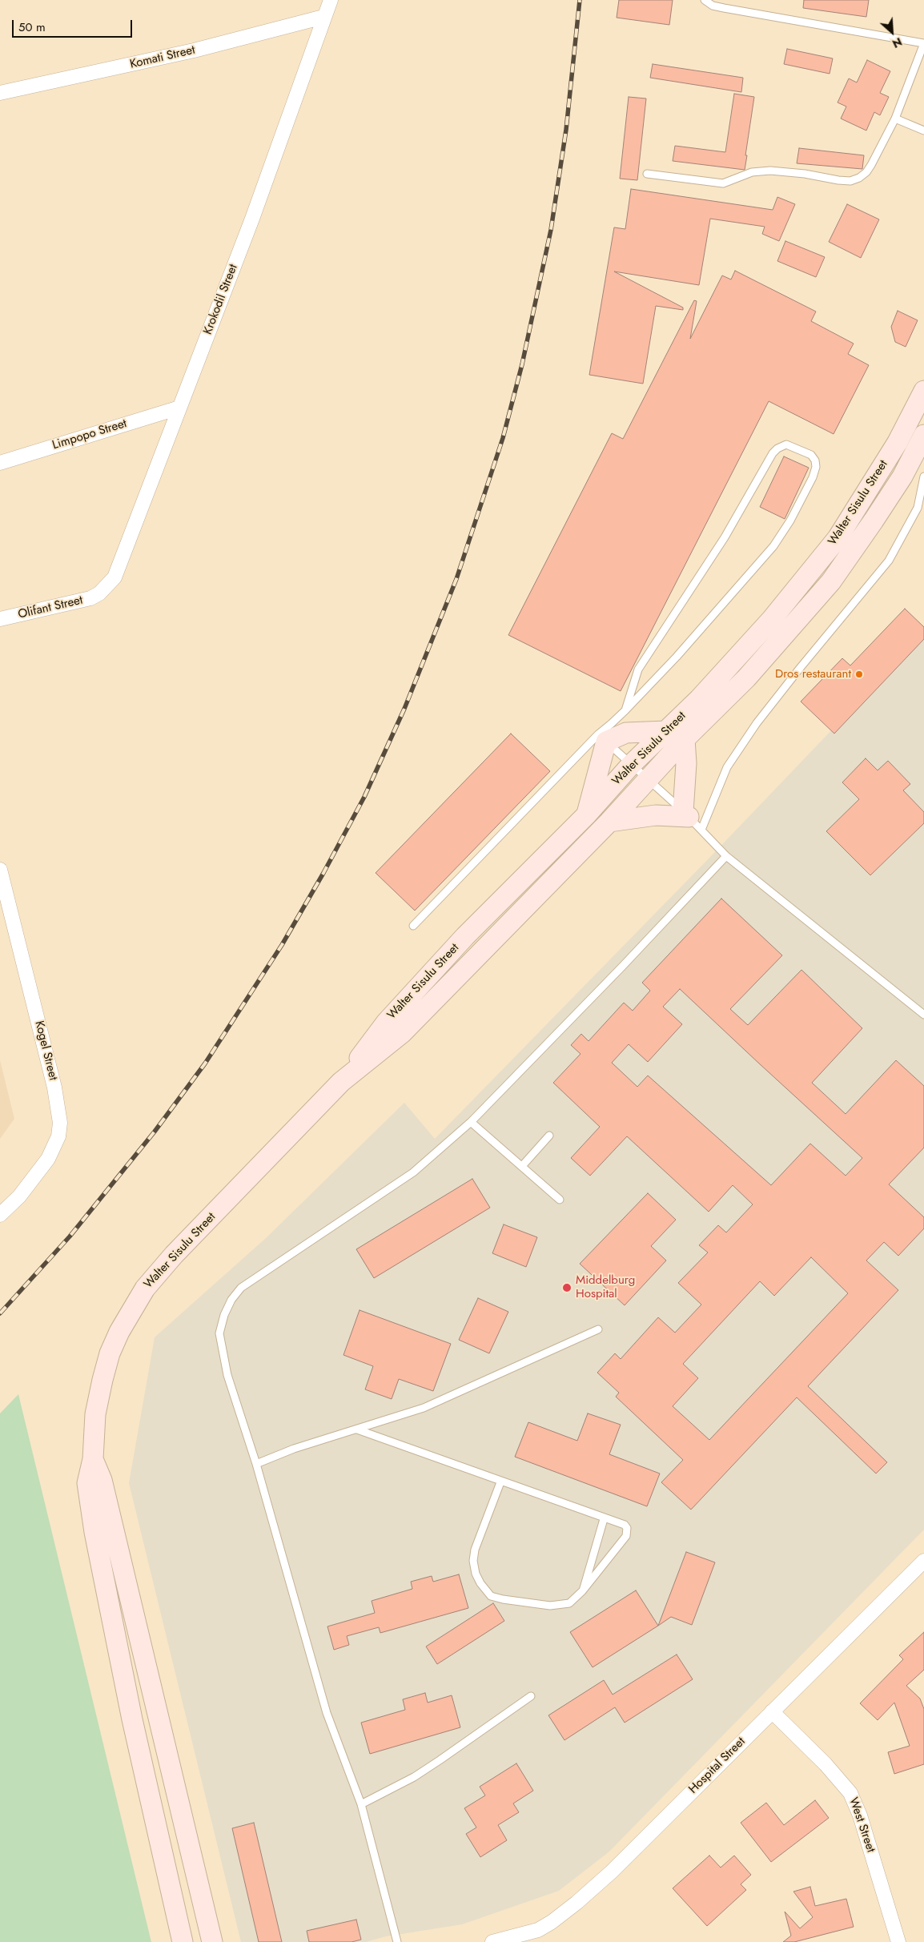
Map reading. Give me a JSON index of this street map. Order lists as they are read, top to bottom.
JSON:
{
  "streets": {
    "main road": ["Walter Sisulu Street"],
    "street": [
      "Komati Street",
      "Krokodil Street",
      "Limpopo Street",
      "Olifant Street",
      "Kogel Street",
      "Hospital Street",
      "West Street"
    ]
  },
  "crossings": [
    ["Komati Street", "Krokodil Street"],
    ["Krokodil Street", "Limpopo Street"],
    ["Krokodil Street", "Olifant Street"],
    ["Hospital Street", "West Street"]
  ],
  "places": ["Dros restaurant", "Middelburg Hospital"],
  "scale_bar": "50 m",
  "north": "bottom right"
}
